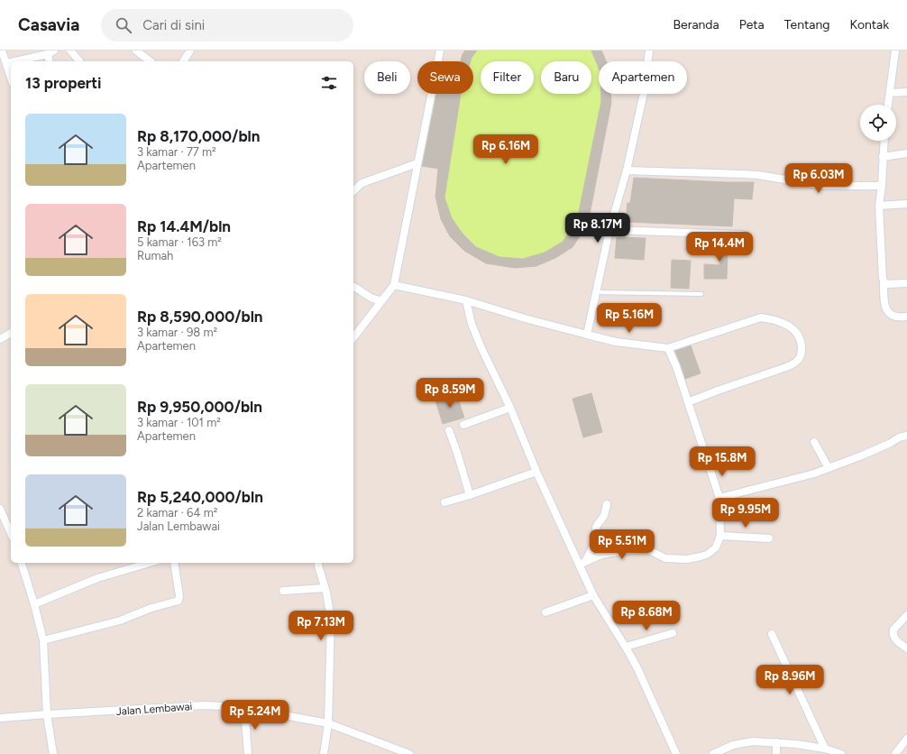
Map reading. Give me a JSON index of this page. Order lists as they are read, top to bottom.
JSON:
{
  "streets": {
    "street": ["Jalan Lembawai"]
  },
  "page": {
    "header": "Casavia",
    "search": "Cari di sini",
    "nav": [
      "Beranda",
      "Peta",
      "Tentang",
      "Kontak"
    ],
    "chip": [
      "Beli",
      "Sewa",
      "Filter",
      "Baru",
      "Apartemen"
    ],
    "heading": "13 properti",
    "list": [
      {
        "name": "Rp 8,170,000/bln",
        "note": "3 kamar · 77 m² · Apartemen"
      },
      {
        "name": "Rp 14.4M/bln",
        "note": "5 kamar · 163 m² · Rumah"
      },
      {
        "name": "Rp 8,590,000/bln",
        "note": "3 kamar · 98 m² · Apartemen"
      },
      {
        "name": "Rp 9,950,000/bln",
        "note": "3 kamar · 101 m² · Apartemen"
      },
      {
        "name": "Rp 5,240,000/bln",
        "note": "2 kamar · 64 m² · Jalan Lembawai"
      }
    ],
    "price": [
      "Rp 6.16M",
      "Rp 6.03M",
      "Rp 8.17M",
      "Rp 14.4M",
      "Rp 5.16M",
      "Rp 8.59M",
      "Rp 15.8M",
      "Rp 9.95M",
      "Rp 5.51M",
      "Rp 8.68M",
      "Rp 7.13M",
      "Rp 8.96M",
      "Rp 5.24M"
    ]
  }
}
